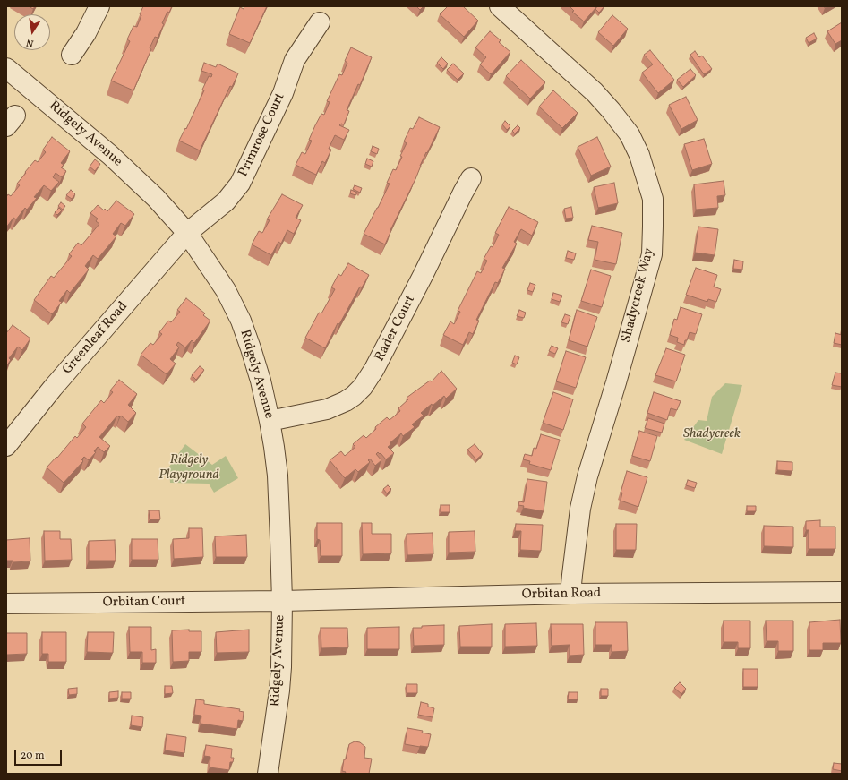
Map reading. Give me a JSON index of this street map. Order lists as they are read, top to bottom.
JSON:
{
  "streets": {
    "street": [
      "Ridgely Avenue",
      "Primrose Court",
      "Shadycreek Way",
      "Rader Court",
      "Greenleaf Road",
      "Orbitan Road",
      "Orbitan Court"
    ]
  },
  "crossings": [
    ["Ridgely Avenue", "Primrose Court"],
    ["Ridgely Avenue", "Rader Court"],
    ["Ridgely Avenue", "Greenleaf Road"],
    ["Ridgely Avenue", "Orbitan Road"],
    ["Ridgely Avenue", "Orbitan Court"],
    ["Primrose Court", "Greenleaf Road"],
    ["Shadycreek Way", "Orbitan Road"],
    ["Orbitan Road", "Orbitan Court"]
  ],
  "parks": ["Shadycreek", "Ridgely Playground"],
  "scale_bar": "20 m",
  "north": "bottom"
}
